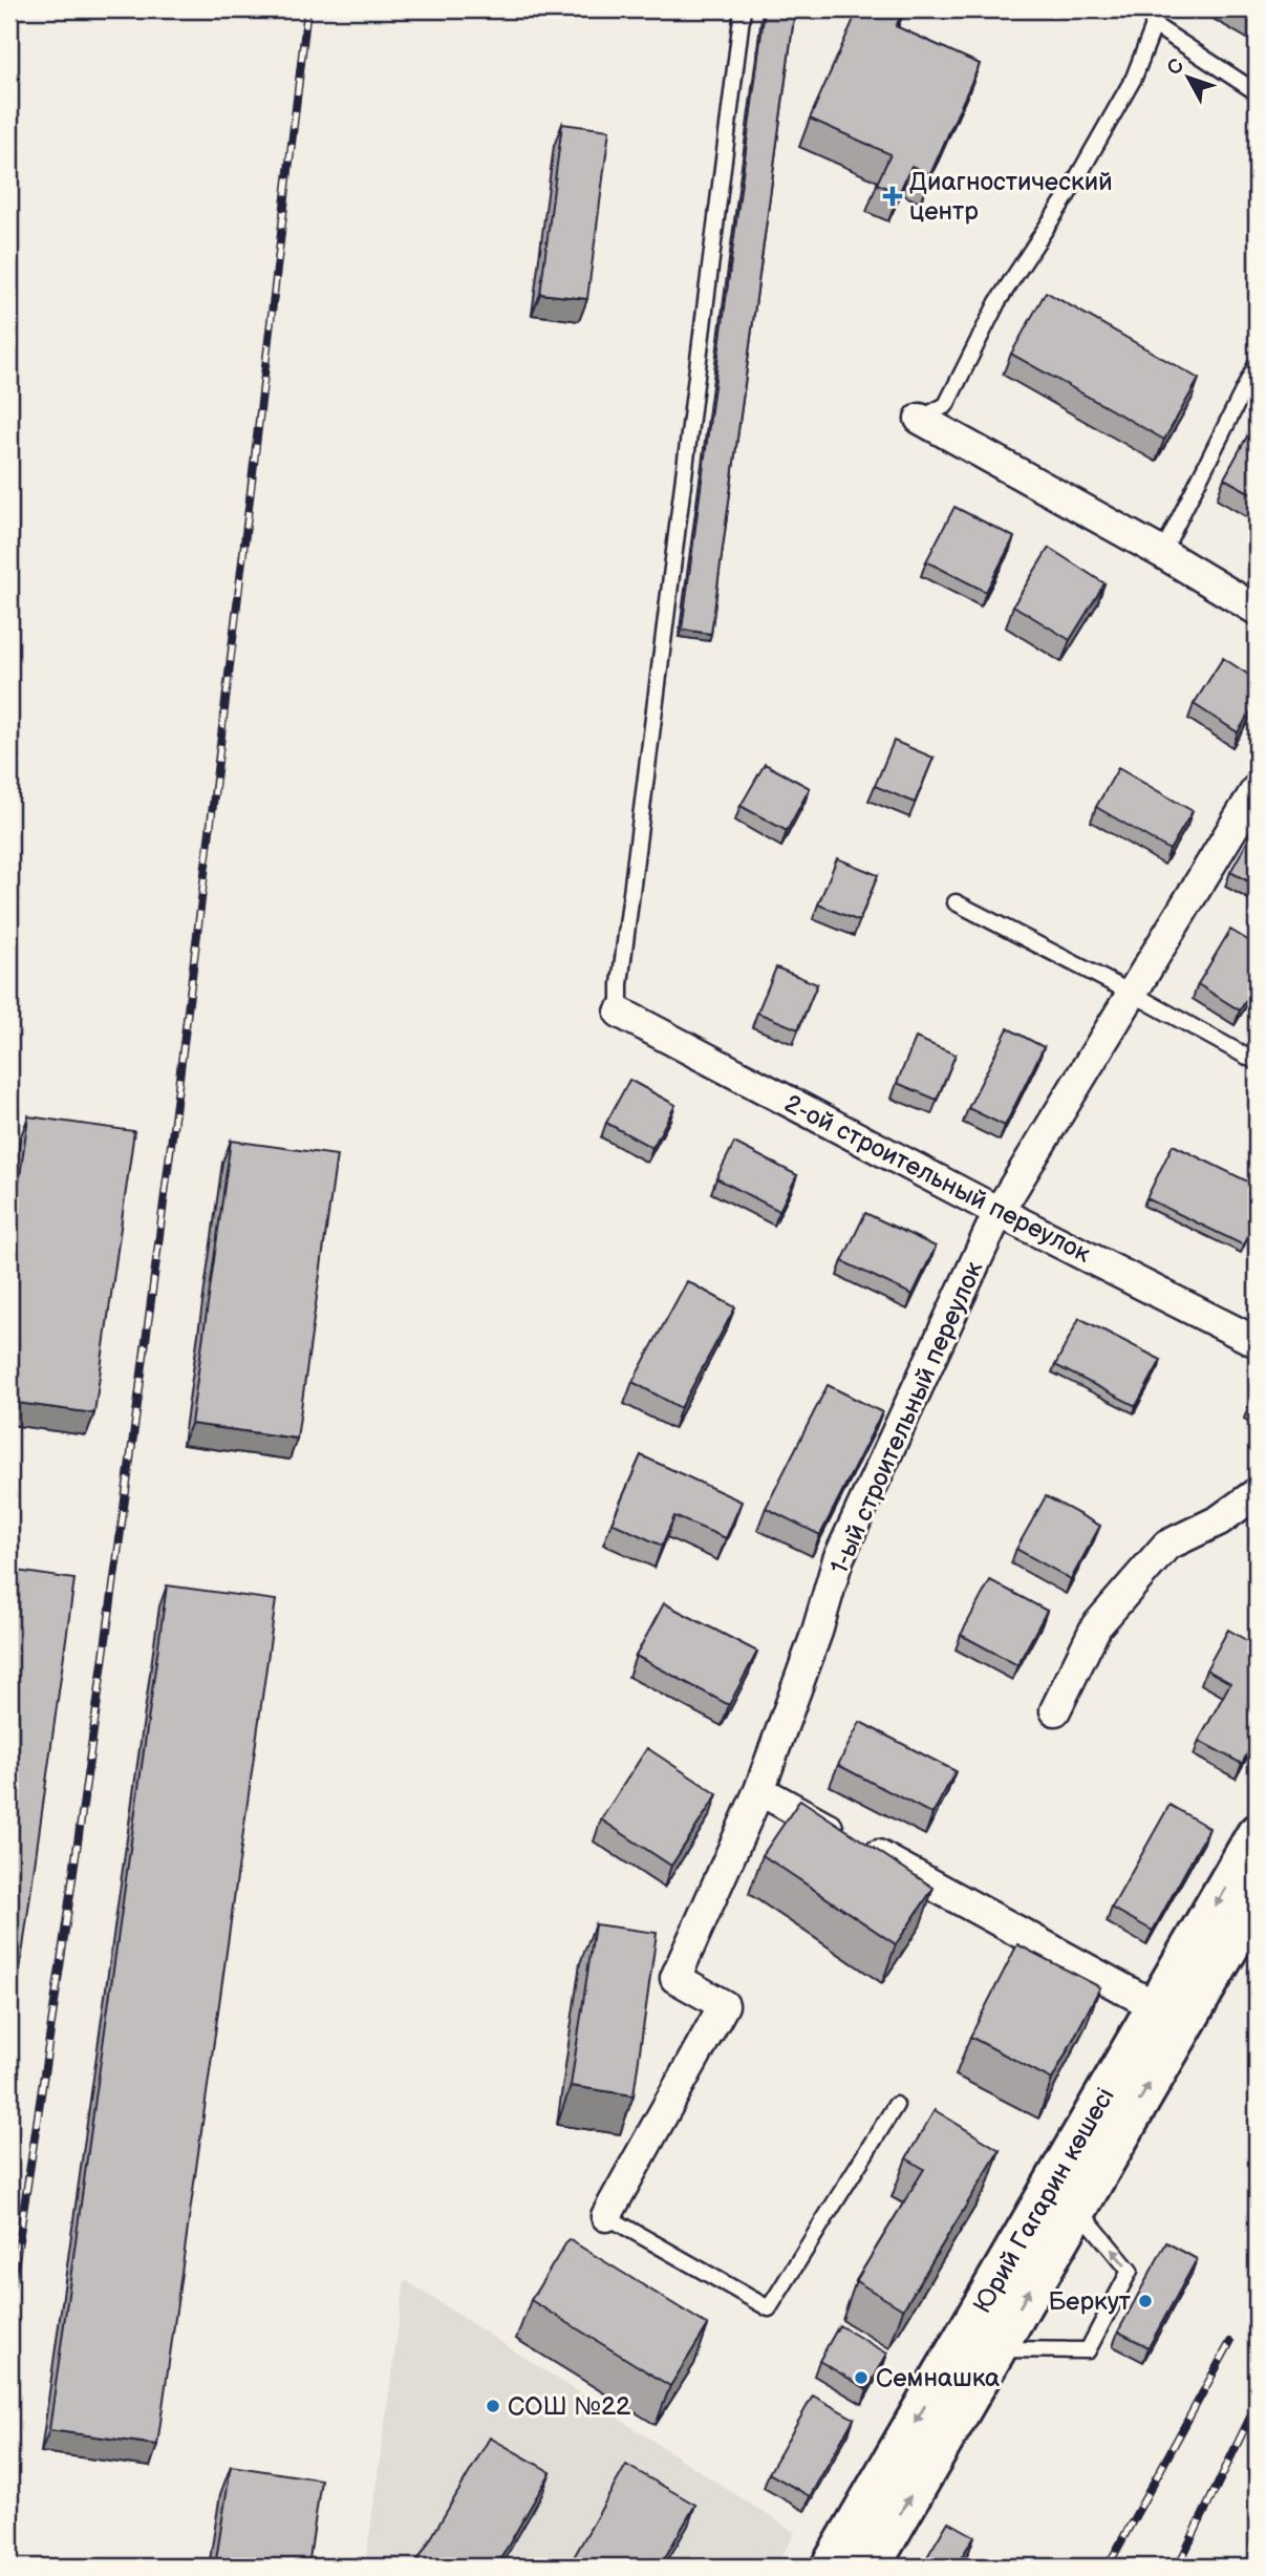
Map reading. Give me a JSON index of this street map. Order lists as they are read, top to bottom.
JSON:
{
  "streets": {
    "main road": ["Юрий Гагарин көшесі"],
    "street": ["2-ой строительный переулок", "1-ый строительный переулок"]
  },
  "crossings": [
    ["2-ой строительный переулок", "1-ый строительный переулок"]
  ],
  "places": {
    "health": ["Диагностический центр"],
    "other": ["Беркут", "Семнашка", "СОШ №22"]
  },
  "north": "top left"
}
